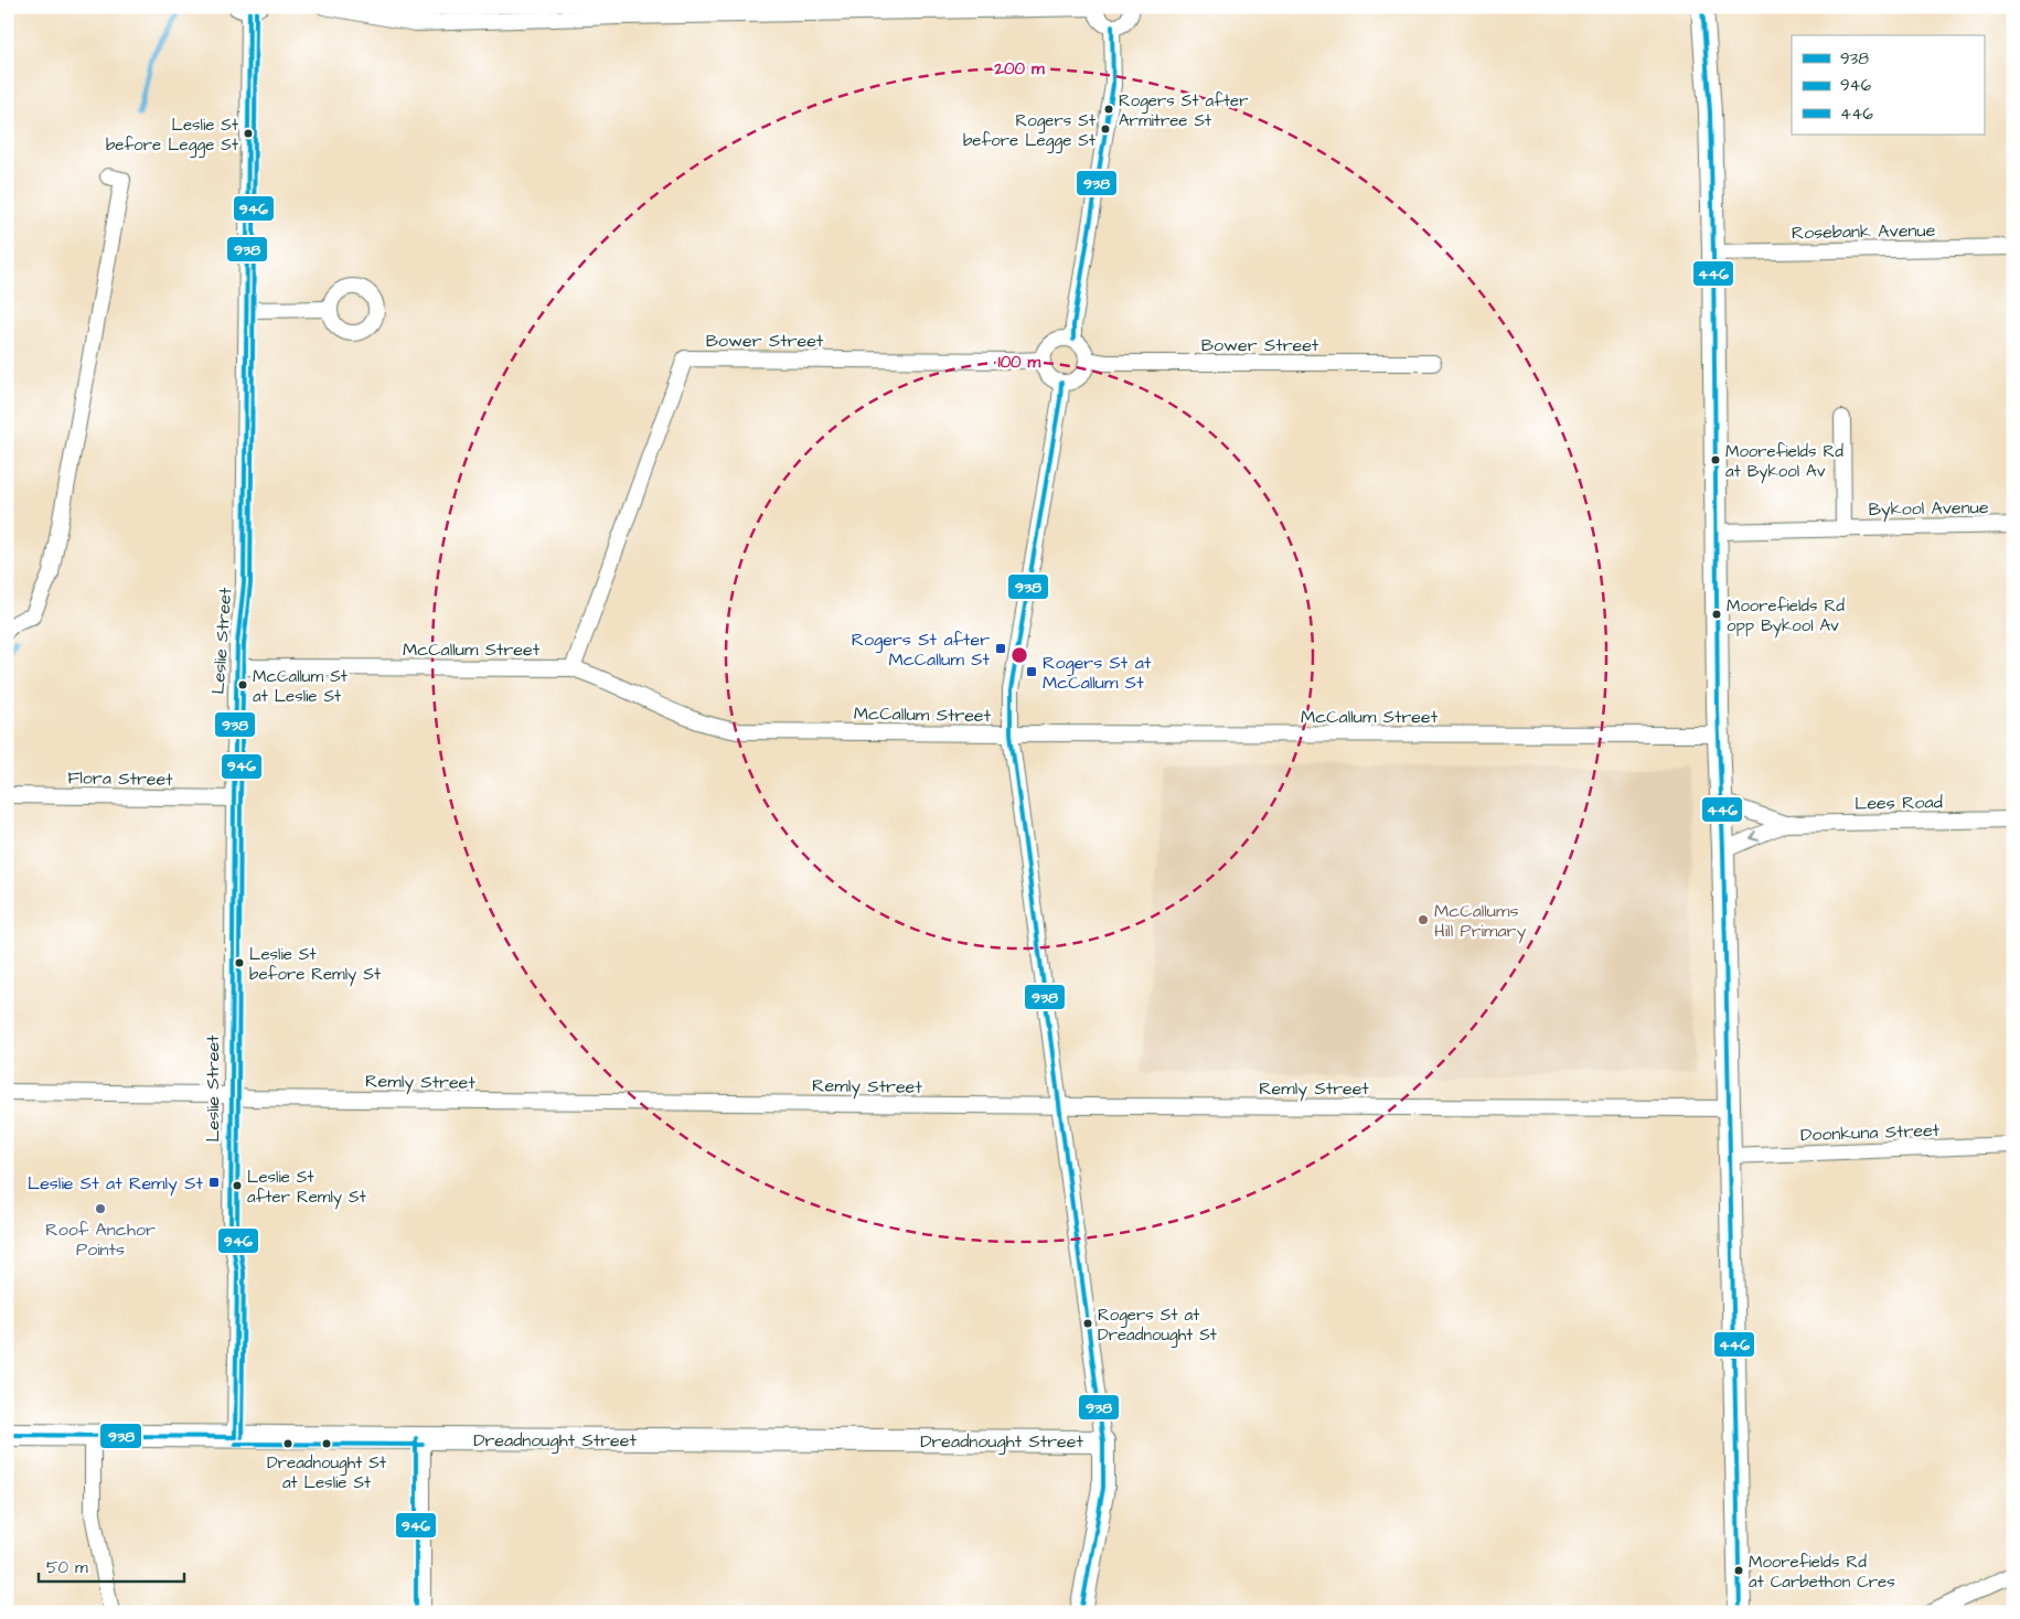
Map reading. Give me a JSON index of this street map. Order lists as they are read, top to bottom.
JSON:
{
  "streets": {
    "main road": ["Dreadnought Street"],
    "street": [
      "Rosebank Avenue",
      "Bower Street",
      "Bykool Avenue",
      "Leslie Street",
      "McCallum Street",
      "Flora Street",
      "Lees Road",
      "Remly Street",
      "Doonkuna Street"
    ]
  },
  "crossings": [
    ["Bower Street", "McCallum Street"],
    ["Leslie Street", "McCallum Street"],
    ["Leslie Street", "Flora Street"],
    ["Leslie Street", "Remly Street"],
    ["Leslie Street", "Dreadnought Street"]
  ],
  "places": {
    "other": [
      "Rogers St after Armitree St",
      "Rogers St before Legge St",
      "Leslie St before Legge St",
      "Moorefields Rd at Bykool Av",
      "Moorefields Rd opp Bykool Av",
      "McCallum St at Leslie St",
      "McCallums Hill Primary",
      "Leslie St before Remly St",
      "Leslie St after Remly St",
      "Roof Anchor Points",
      "Rogers St at Dreadnought St",
      "Dreadnought St at Leslie St",
      "Moorefields Rd at Carbethon Cres"
    ],
    "transit": ["Rogers St after McCallum St", "Rogers St at McCallum St", "Leslie St at Remly St"]
  },
  "lines": ["transit line 446", "transit line 938", "transit line 946"],
  "legend": ["938", "946", "446"],
  "scale_bar": "50 m",
  "rings": ["200 m", "100 m"]
}
